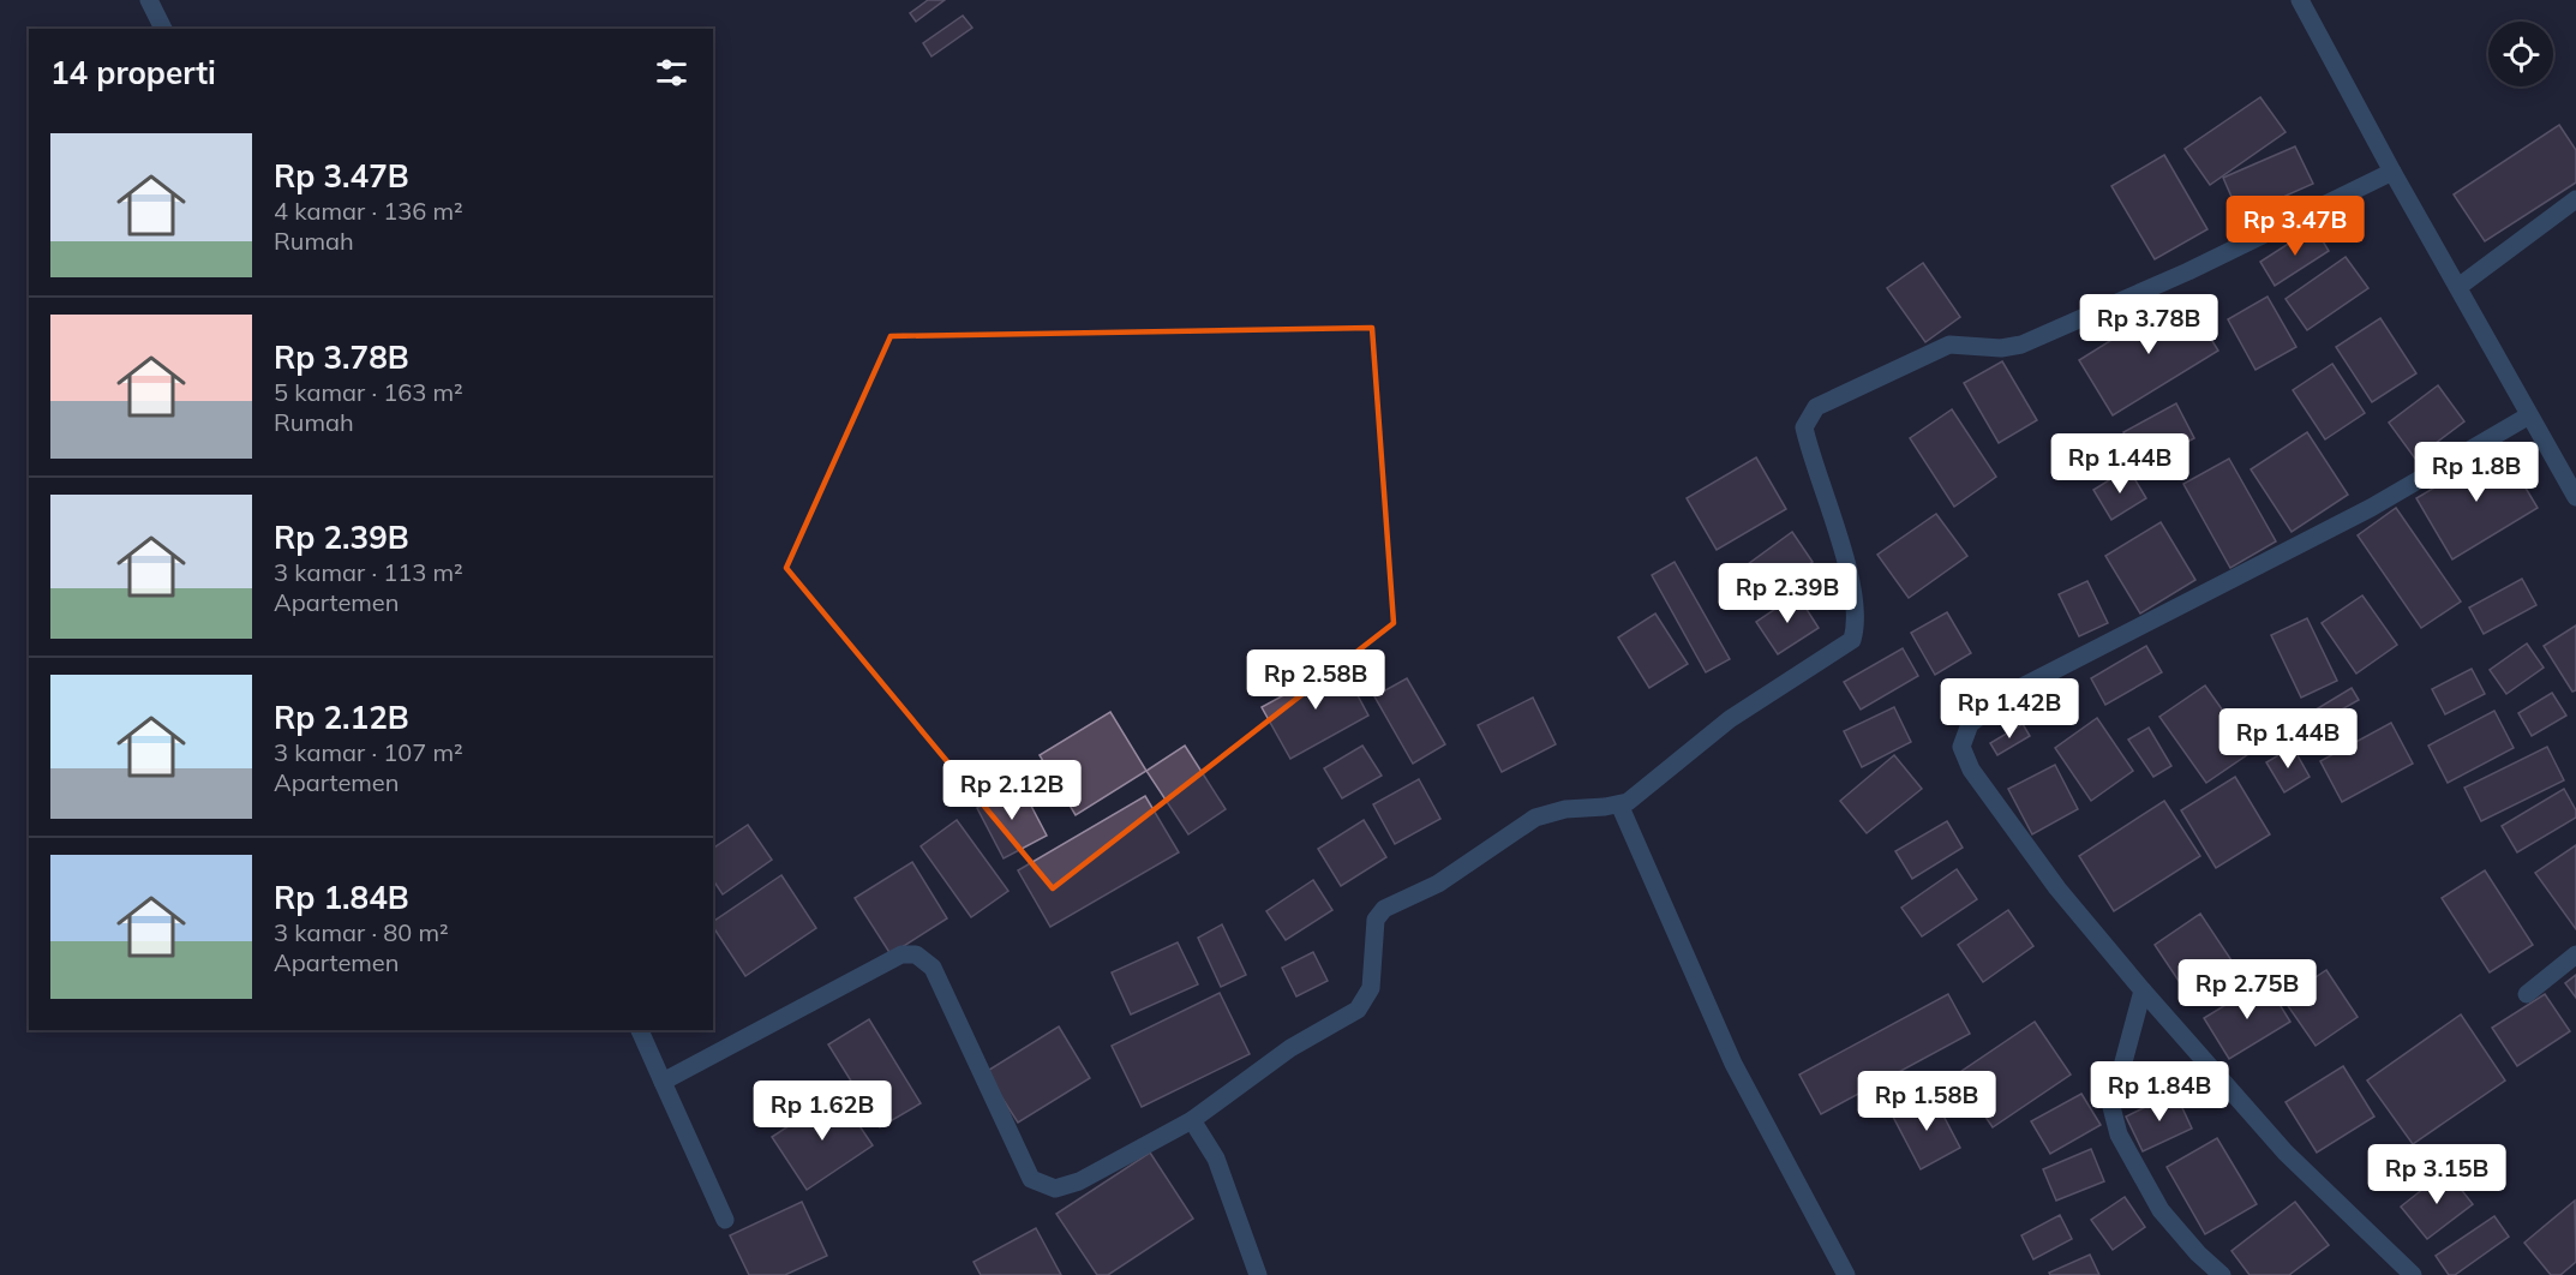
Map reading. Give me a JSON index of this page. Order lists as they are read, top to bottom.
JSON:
{
  "page": {
    "heading": "14 properti",
    "list": [
      {
        "name": "Rp 3.47B",
        "note": "4 kamar · 136 m² · Rumah"
      },
      {
        "name": "Rp 3.78B",
        "note": "5 kamar · 163 m² · Rumah"
      },
      {
        "name": "Rp 2.39B",
        "note": "3 kamar · 113 m² · Apartemen"
      },
      {
        "name": "Rp 2.12B",
        "note": "3 kamar · 107 m² · Apartemen"
      },
      {
        "name": "Rp 1.84B",
        "note": "3 kamar · 80 m² · Apartemen"
      }
    ],
    "price": [
      "Rp 3.47B",
      "Rp 3.78B",
      "Rp 1.44B",
      "Rp 1.8B",
      "Rp 2.39B",
      "Rp 2.58B",
      "Rp 1.42B",
      "Rp 1.44B",
      "Rp 2.12B",
      "Rp 2.75B",
      "Rp 1.84B",
      "Rp 1.58B",
      "Rp 1.62B",
      "Rp 3.15B"
    ]
  }
}
